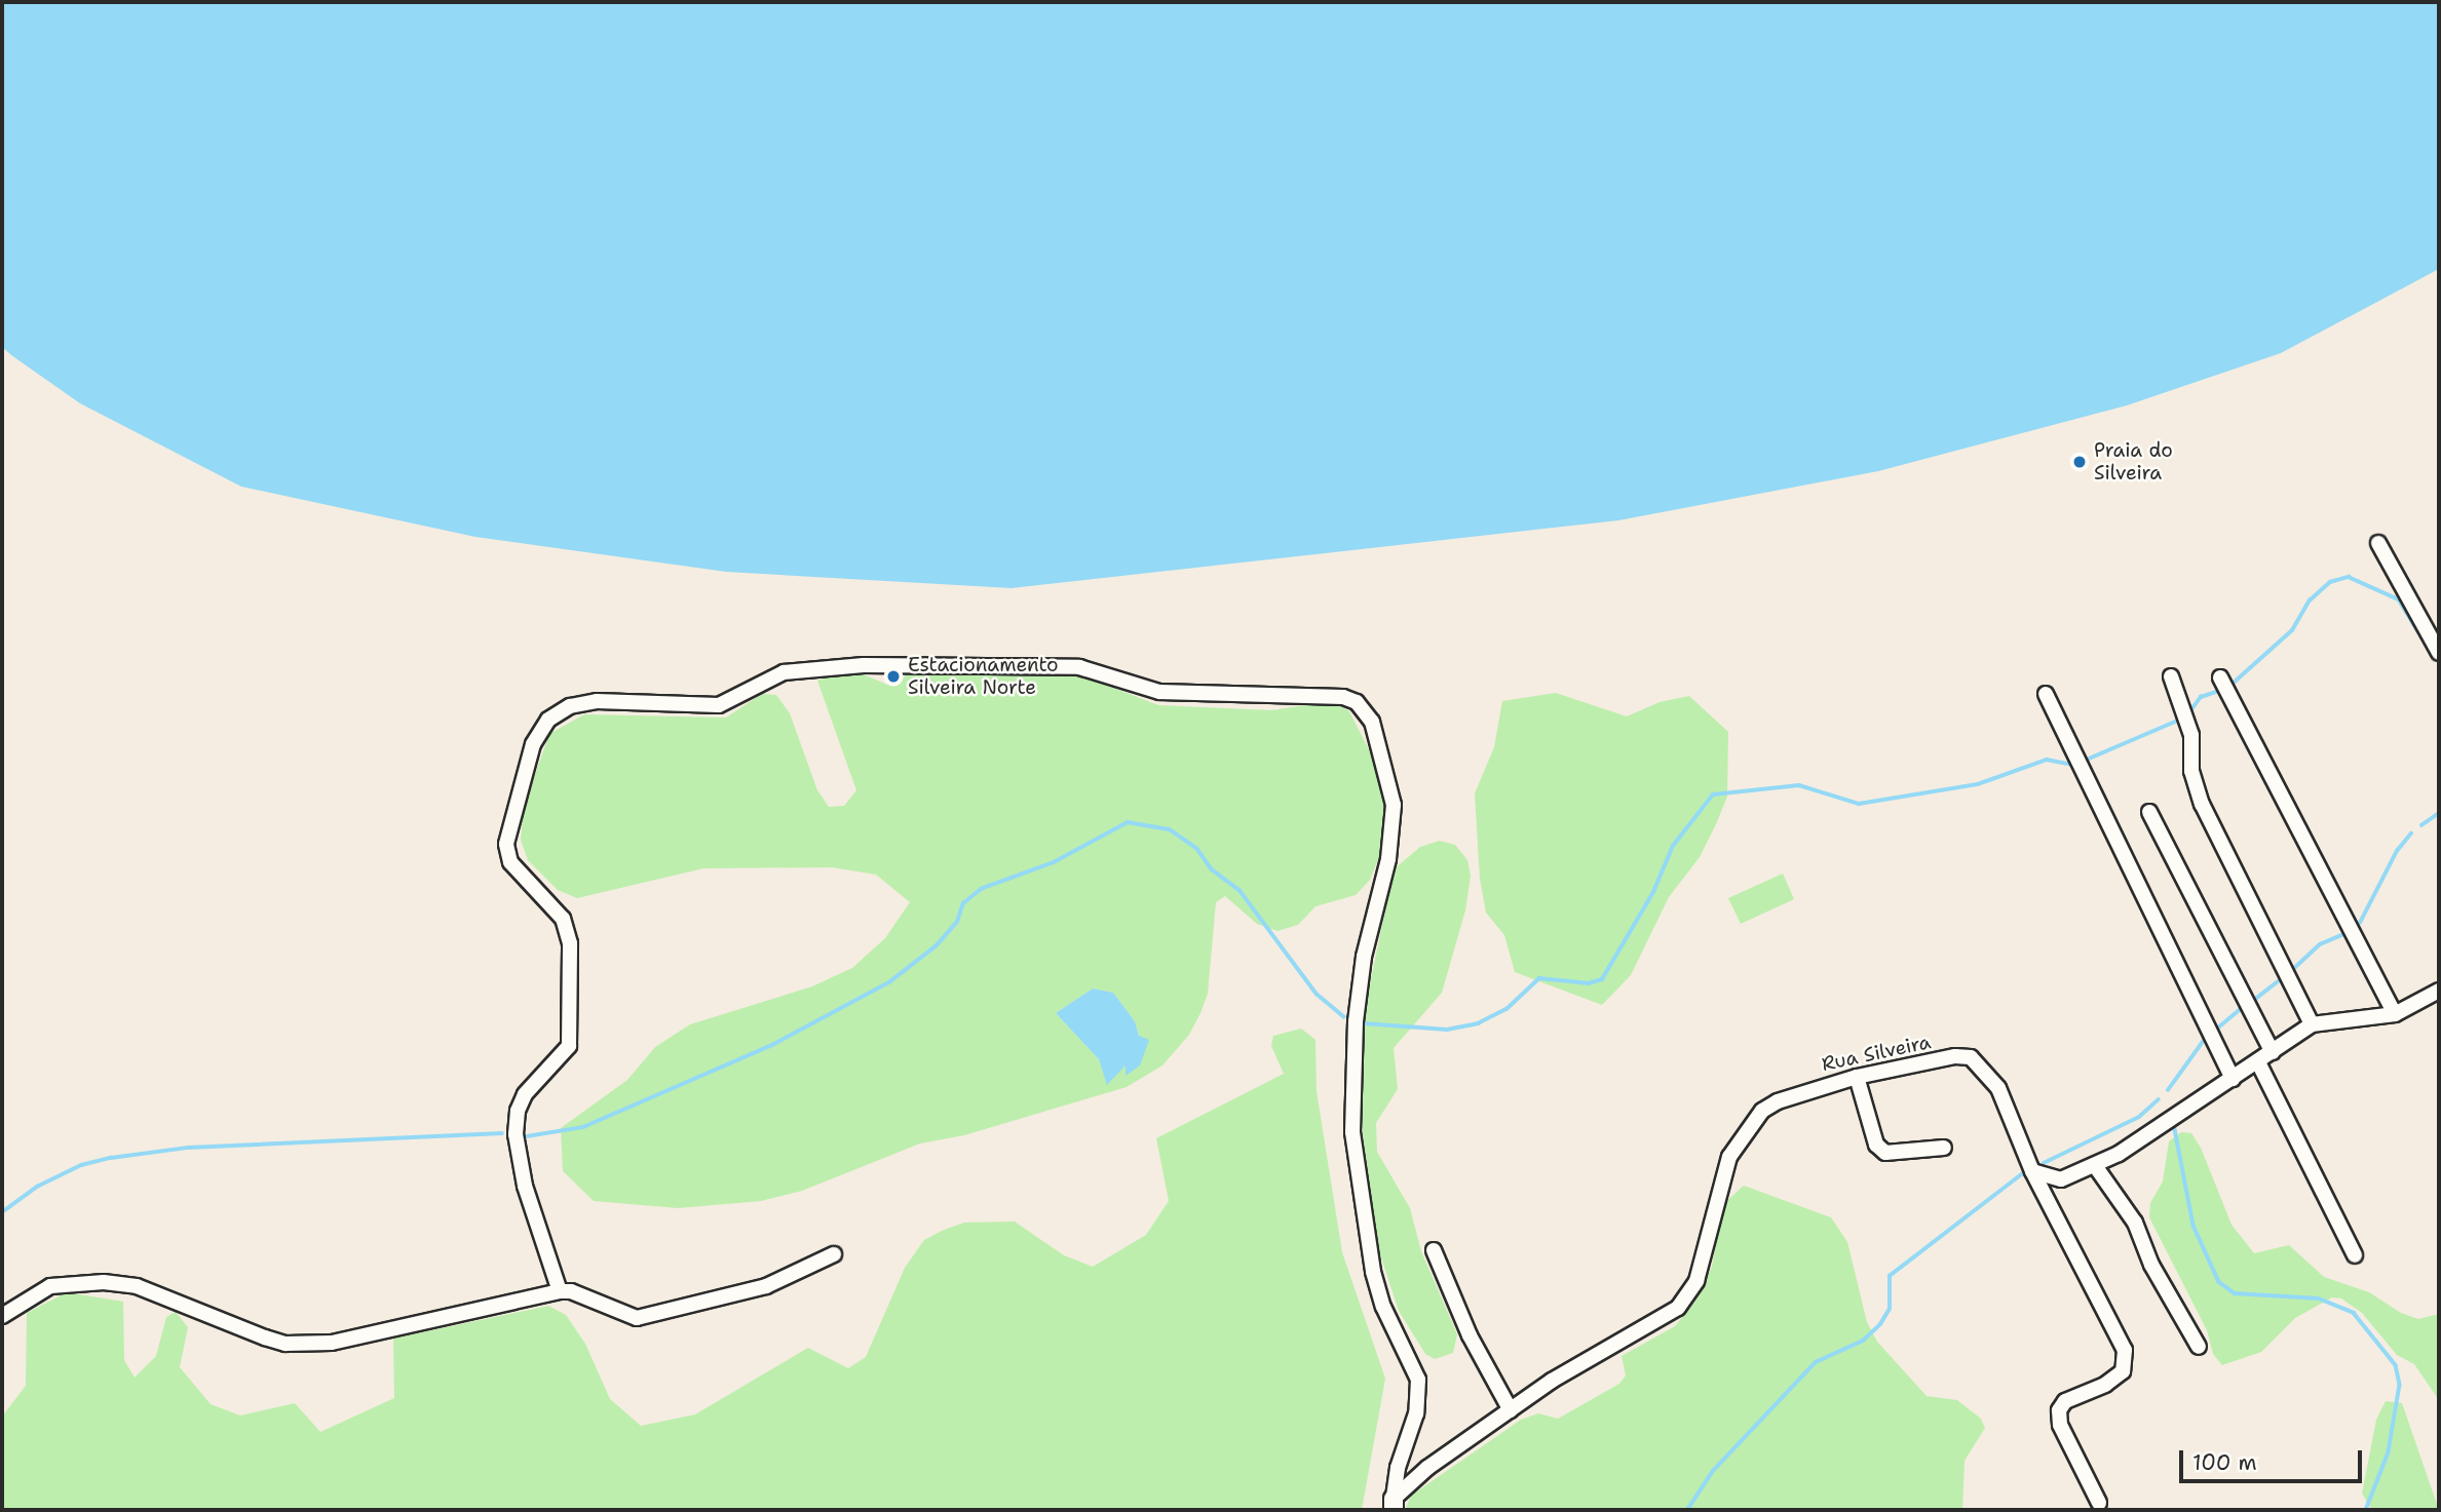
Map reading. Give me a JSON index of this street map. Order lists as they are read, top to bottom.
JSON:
{
  "streets": {
    "street": ["Rua Silveira"]
  },
  "places": ["Praia do Silveira", "Estacionamento Silveira Norte"],
  "scale_bar": "100 m"
}
